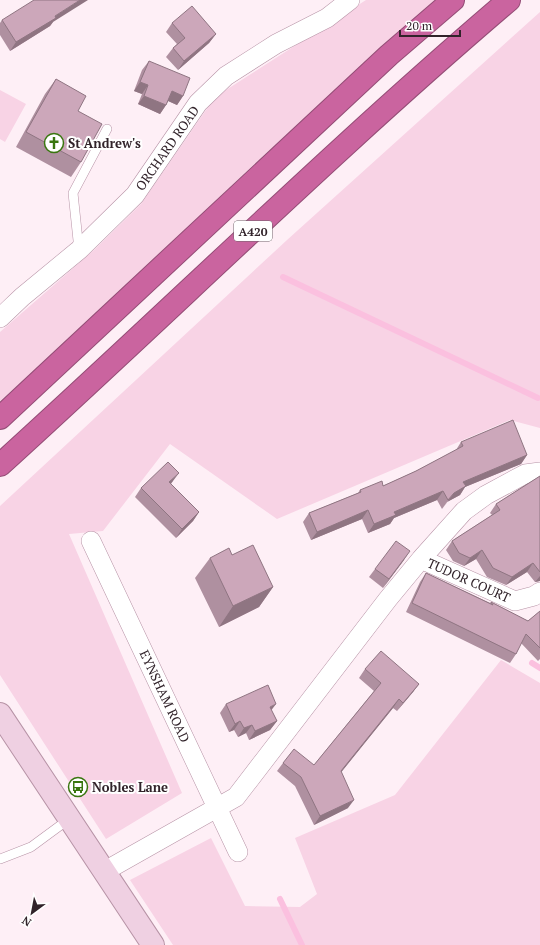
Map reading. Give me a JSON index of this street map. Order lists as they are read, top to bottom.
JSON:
{
  "streets": {
    "highway": ["A420"],
    "street": ["ORCHARD ROAD", "TUDOR COURT", "EYNSHAM ROAD"]
  },
  "crossings": [
    ["TUDOR COURT", "EYNSHAM ROAD"]
  ],
  "places": {
    "church": ["St Andrew's"],
    "bus stop": ["Nobles Lane"]
  },
  "scale_bar": "20 m",
  "north": "bottom left"
}
